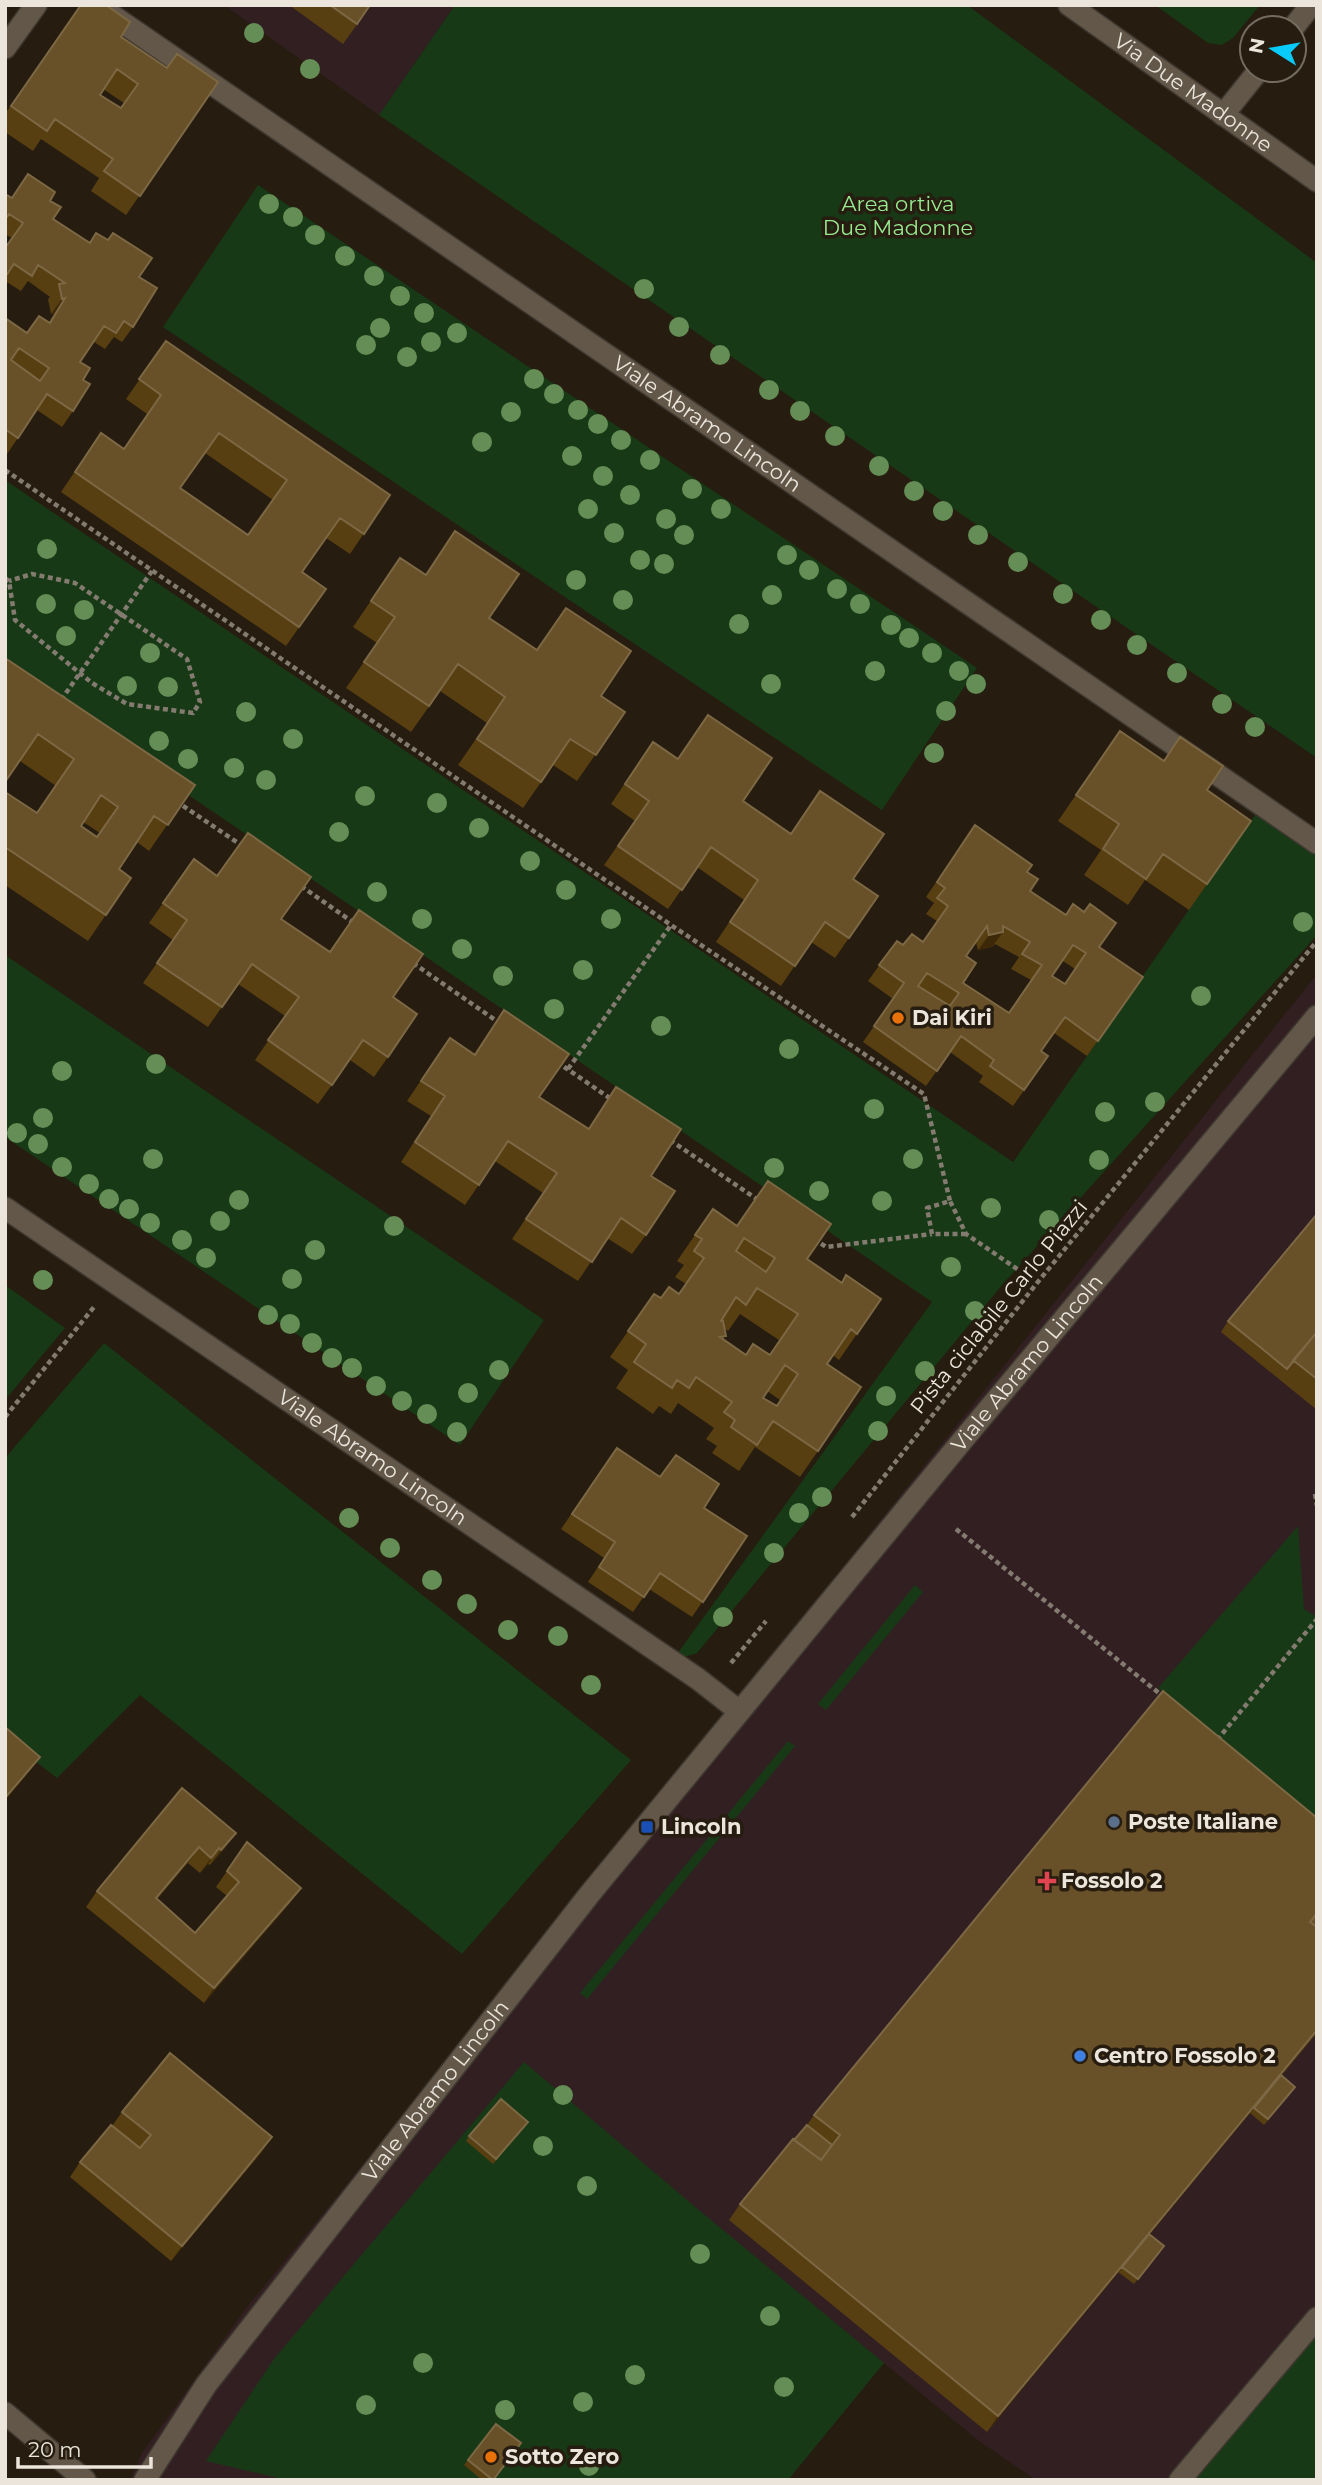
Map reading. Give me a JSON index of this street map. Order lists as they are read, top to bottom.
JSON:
{
  "streets": {
    "street": ["Via Due Madonne", "Viale Abramo Lincoln"],
    "path": ["Pista ciclabile Carlo Piazzi"]
  },
  "parks": ["Area ortiva Due Madonne"],
  "places": {
    "other": [
      "Dai Kiri",
      "Poste Italiane",
      "Centro Fossolo 2",
      "Sotto Zero"
    ],
    "transit": ["Lincoln"],
    "health": ["Fossolo 2"]
  },
  "scale_bar": "20 m",
  "north": "left"
}
